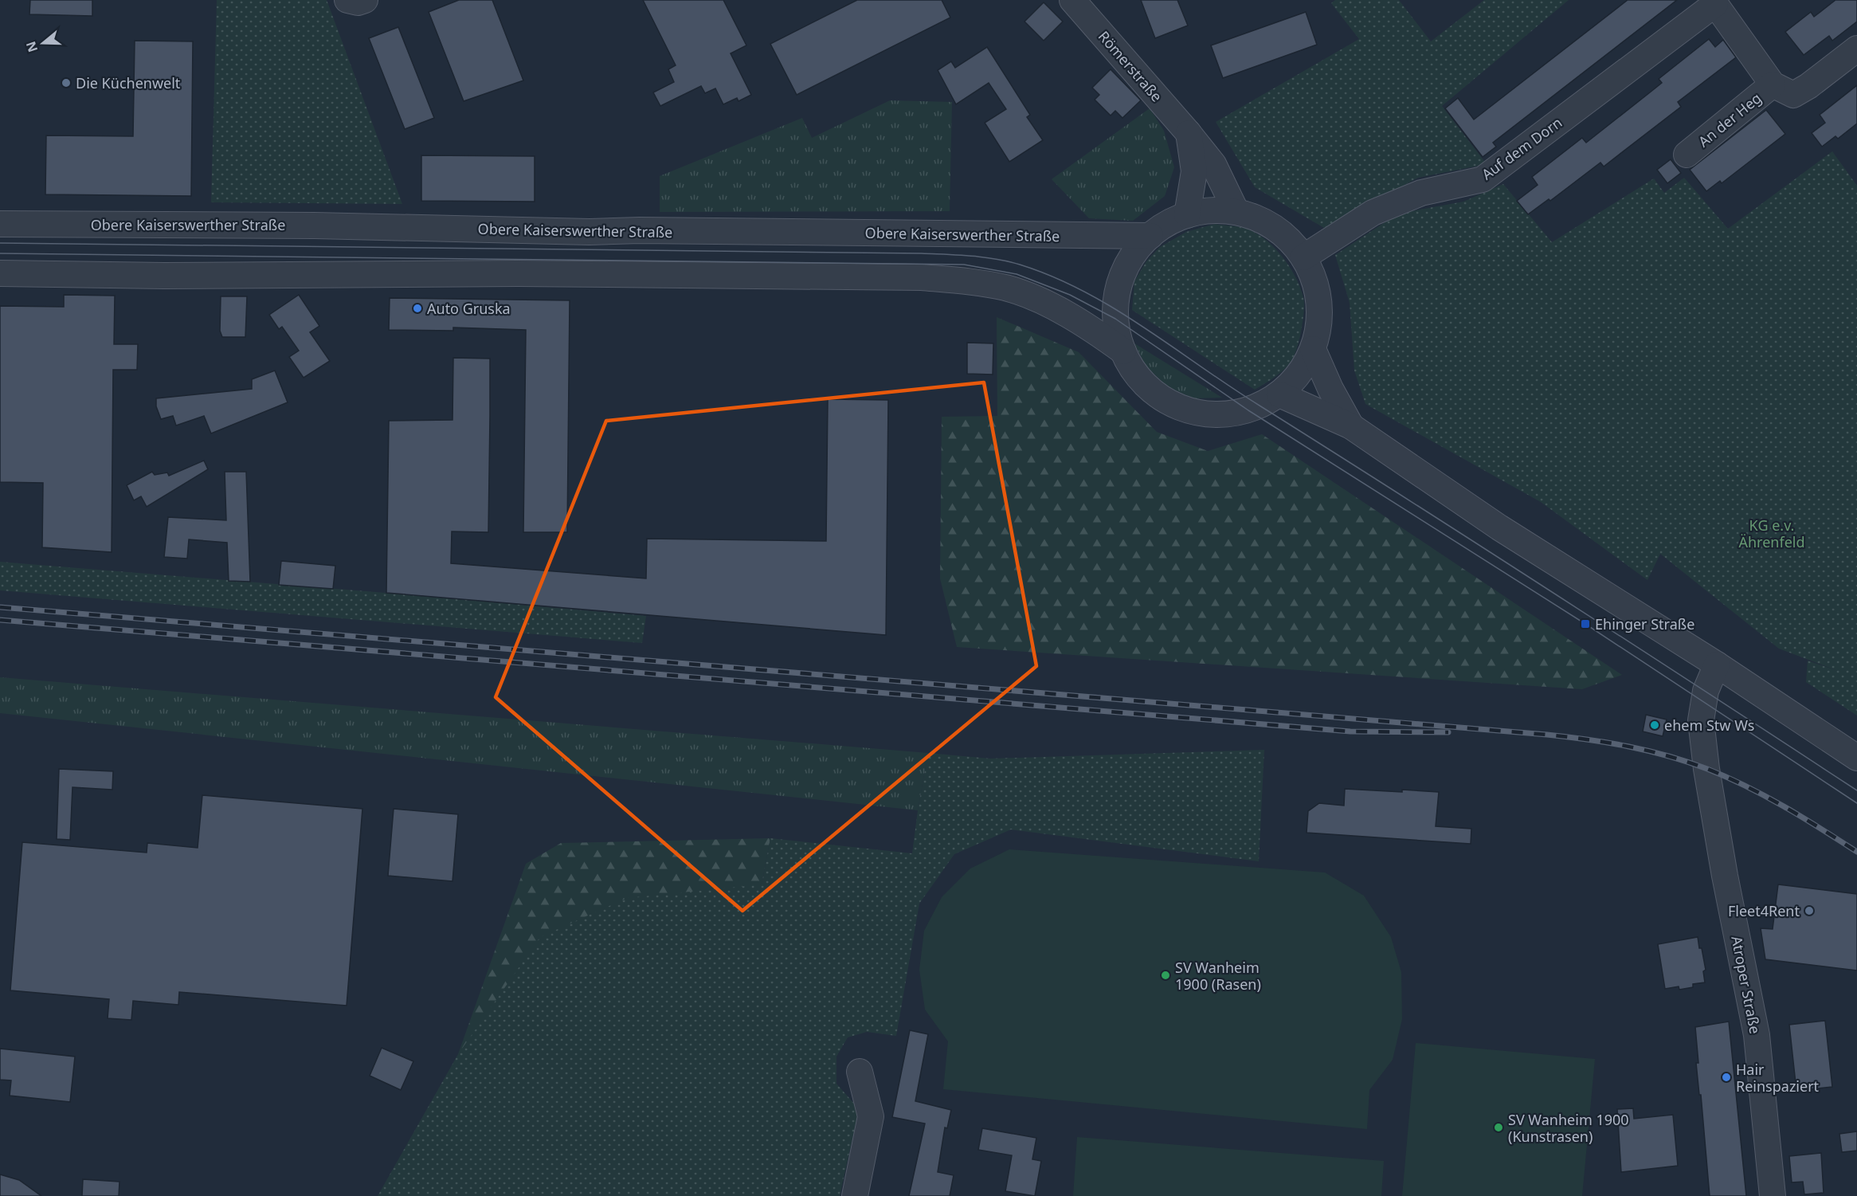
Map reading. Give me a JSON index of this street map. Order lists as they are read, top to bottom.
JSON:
{
  "streets": {
    "street": [
      "Römerstraße",
      "An der Heg",
      "Auf dem Dorn",
      "Obere Kaiserswerther Straße",
      "Atroper Straße"
    ]
  },
  "crossings": [
    ["An der Heg", "Auf dem Dorn"]
  ],
  "parks": ["KG e.v. Ährenfeld"],
  "places": {
    "other": [
      "Die Küchenwelt",
      "Auto Gruska",
      "ehem Stw Ws",
      "Fleet4Rent",
      "SV Wanheim 1900 (Rasen)",
      "Hair Reinspaziert",
      "SV Wanheim 1900 (Kunstrasen)"
    ],
    "transit": ["Ehinger Straße"]
  },
  "north": "left"
}
